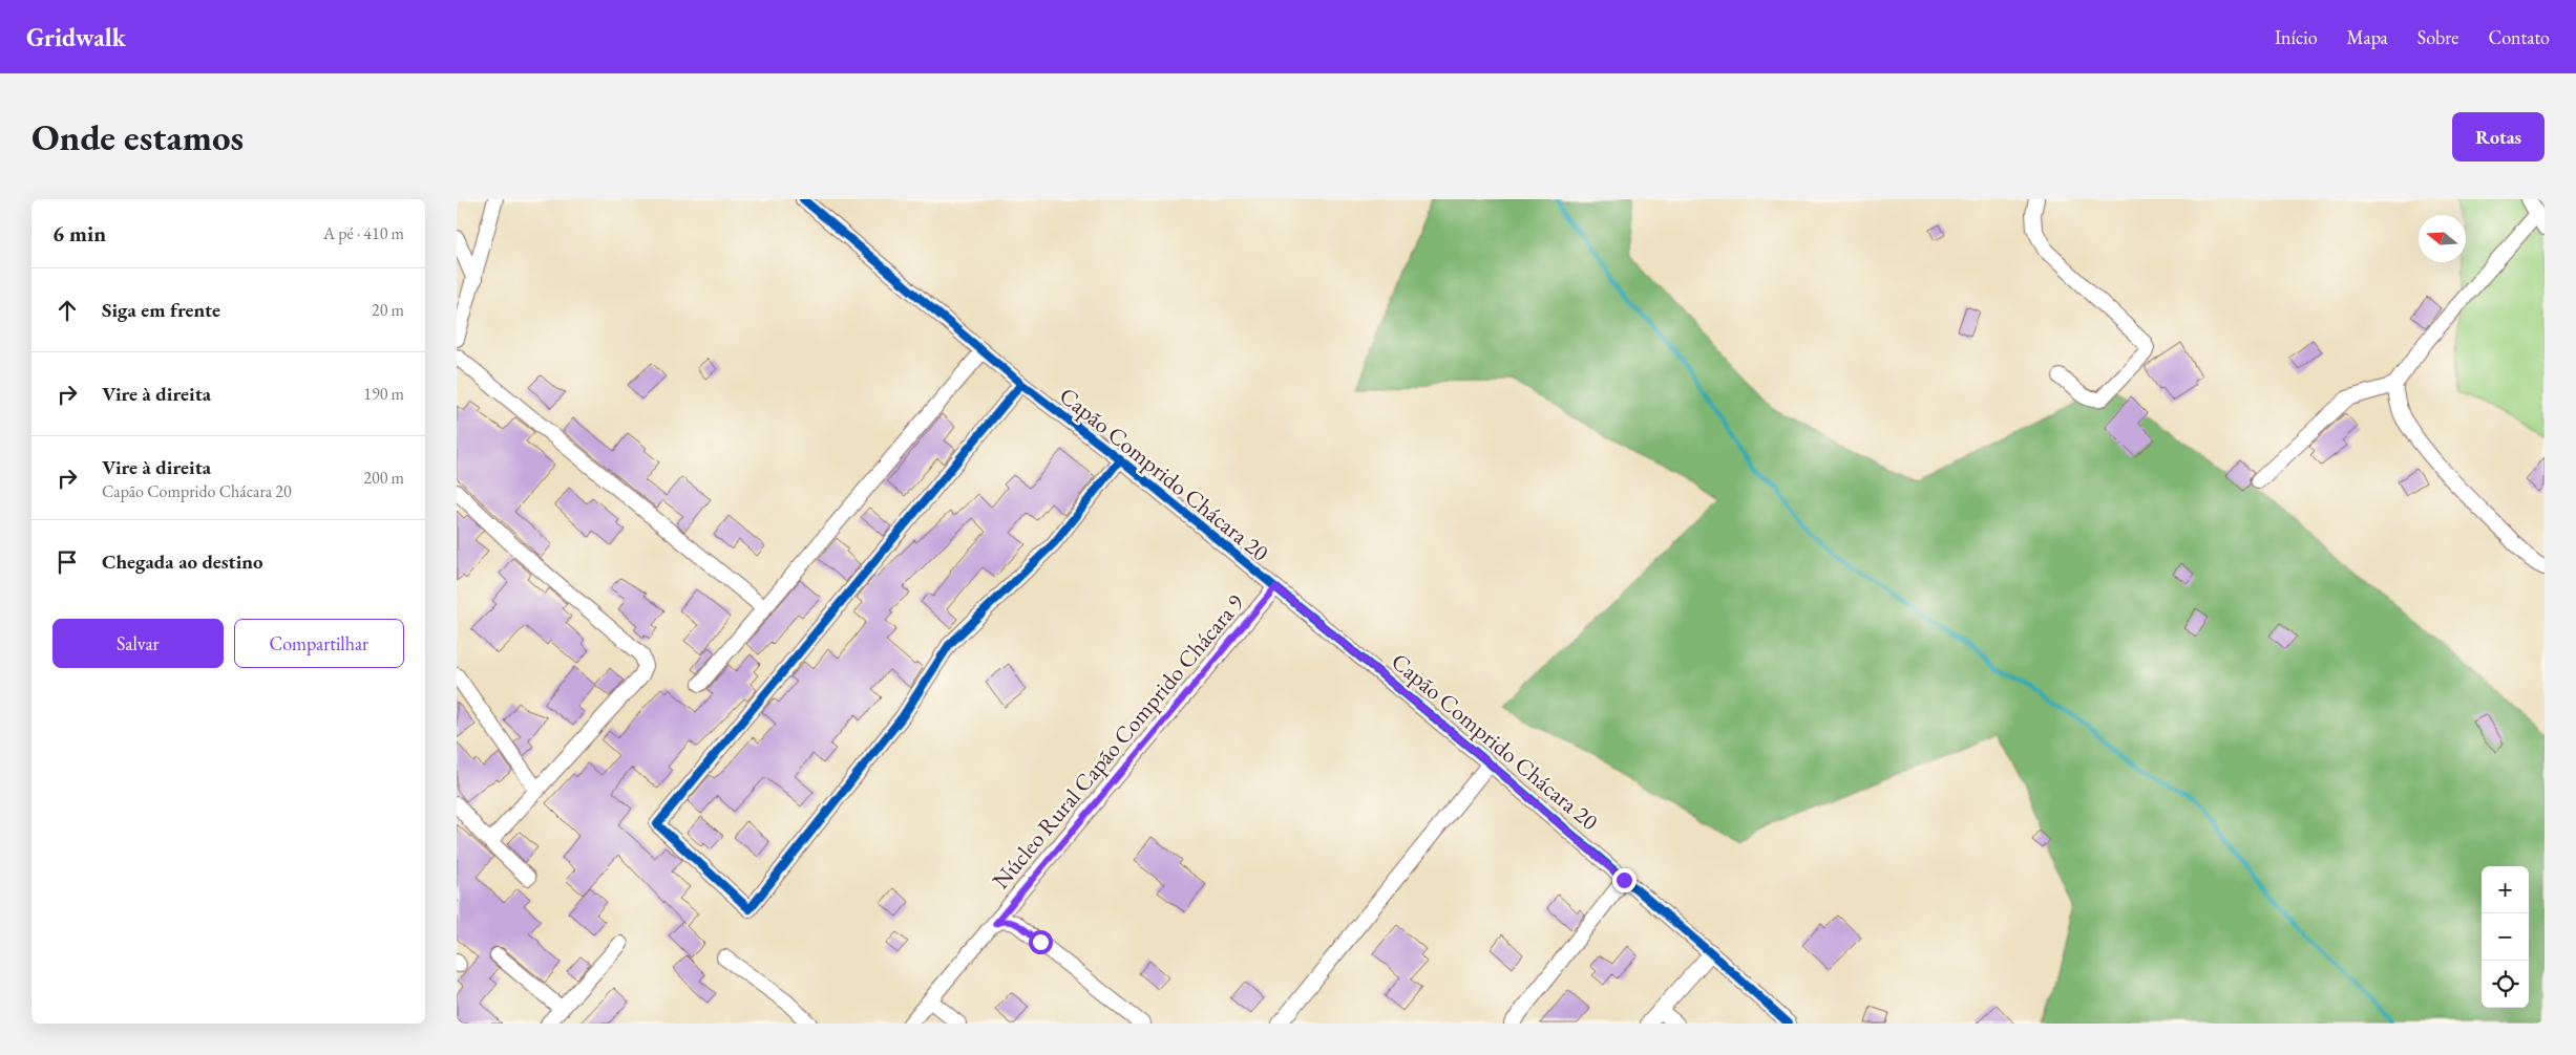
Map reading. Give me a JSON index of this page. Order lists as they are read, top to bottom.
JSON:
{
  "streets": {
    "street": ["Capão Comprido Chácara 20", "Núcleo Rural Capão Comprido Chácara 9"]
  },
  "crossings": [
    ["Capão Comprido Chácara 20", "Núcleo Rural Capão Comprido Chácara 9"]
  ],
  "north": "left",
  "page": {
    "header": "Gridwalk",
    "nav": [
      "Início",
      "Mapa",
      "Sobre",
      "Contato"
    ],
    "buttons": [
      "Rotas",
      ["Salvar", "Compartilhar"]
    ],
    "title": "Onde estamos",
    "heading": ["6 min", "A pé · 410 m"],
    "list": [
      ["Siga em frente", "20 m"],
      ["Vire à direita", "190 m"],
      ["Vire à direita", "Capão Comprido Chácara 20", "200 m"],
      "Chegada ao destino"
    ],
    "map_buttons": ["+", "−"]
  }
}
